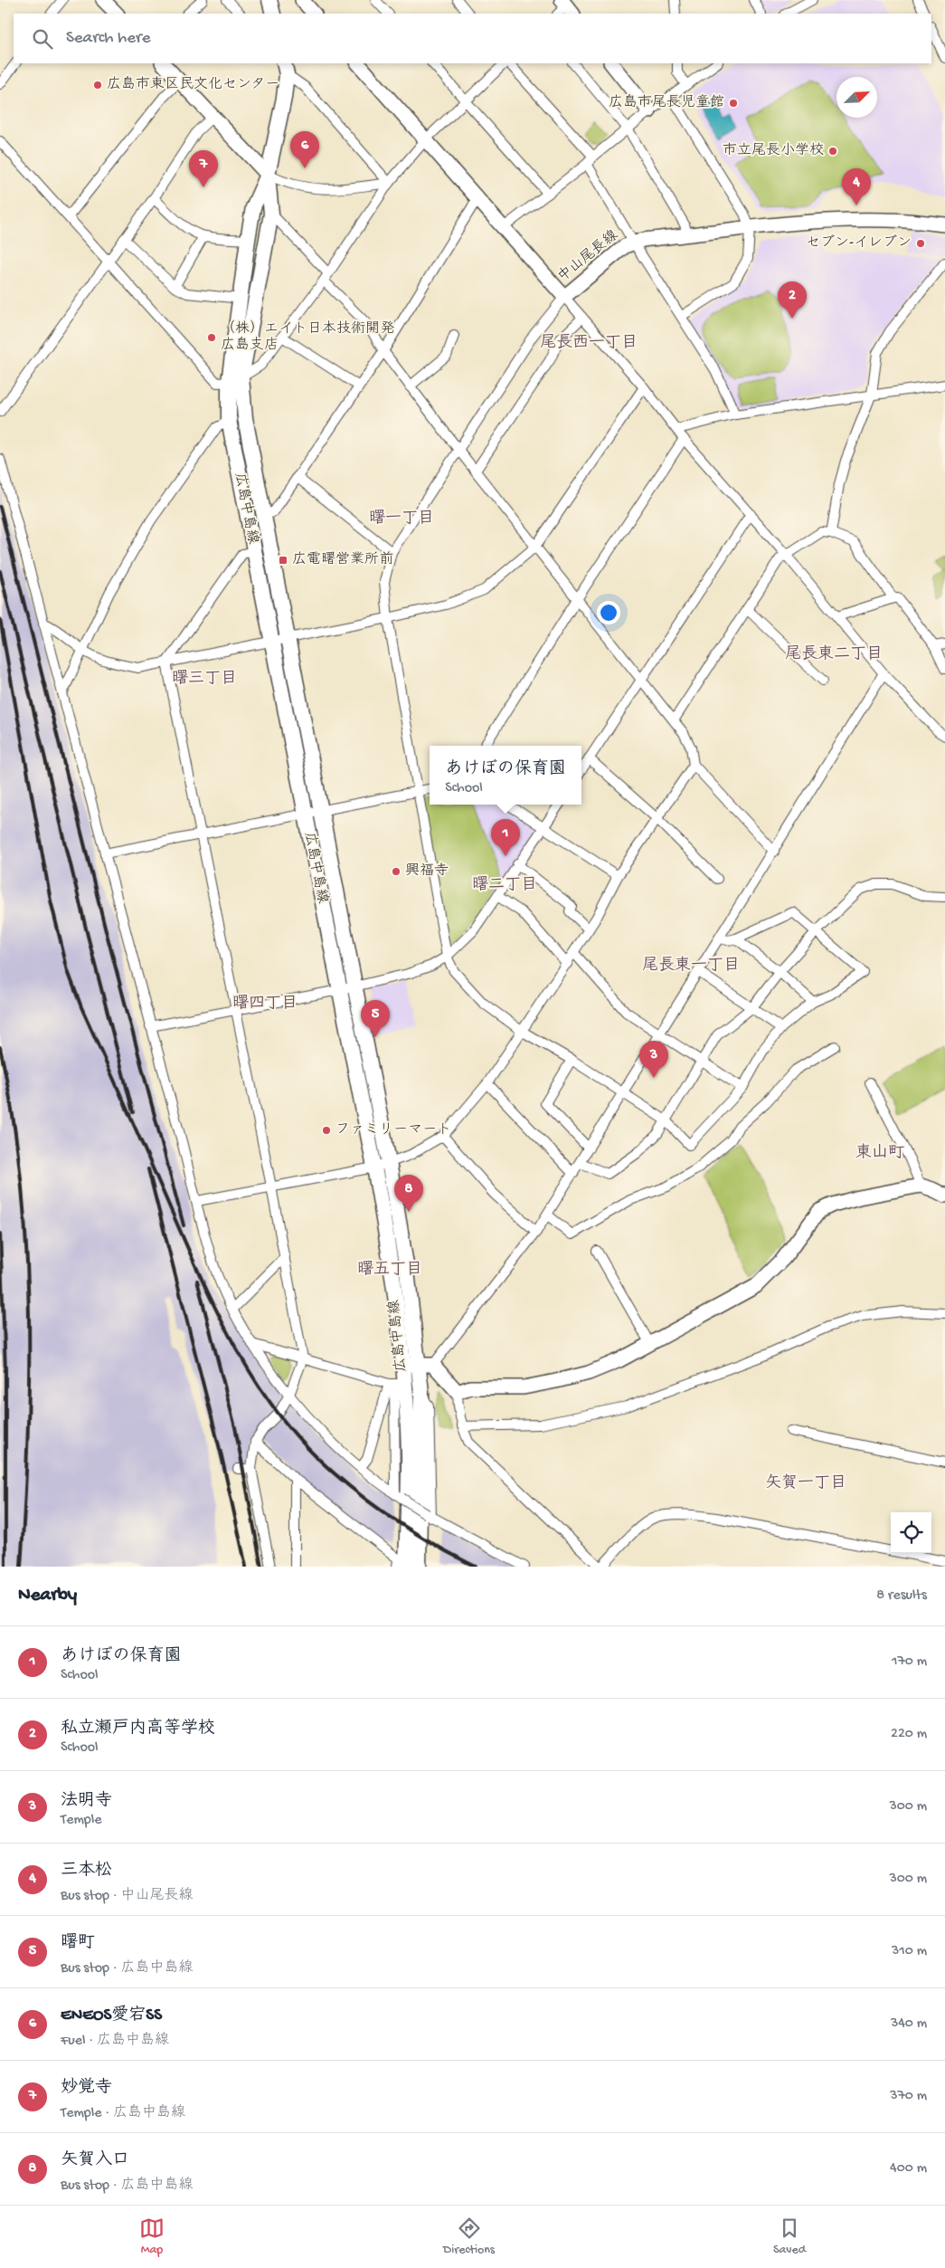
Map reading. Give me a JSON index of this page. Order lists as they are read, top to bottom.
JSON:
{
  "streets": {
    "main road": ["広島中島線"],
    "street": ["中山尾長線"]
  },
  "districts": [
    "尾長西一丁目",
    "曙一丁目",
    "尾長東二丁目",
    "曙三丁目",
    "曙二丁目",
    "尾長東一丁目",
    "曙四丁目",
    "東山町",
    "曙五丁目",
    "矢賀一丁目"
  ],
  "places": {
    "other": [
      "広島市東区民文化センター",
      "広島市尾長児童館",
      "市立尾長小学校",
      "セブン-イレブン",
      "（株）エイト日本技術開発 広島支店",
      "興福寺",
      "ファミリーマート"
    ],
    "transit": ["広電曙営業所前"]
  },
  "north": "top right",
  "page": {
    "search": "Search here",
    "pins": [
      "6",
      "7",
      "4",
      "2",
      "1",
      "5",
      "3",
      "8"
    ],
    "popup": ["あけぼの保育園", "School"],
    "heading": ["Nearby", "8 results"],
    "list": [
      {
        "mark": "1",
        "name": "あけぼの保育園",
        "note": "School",
        "value": "170 m"
      },
      {
        "mark": "2",
        "name": "私立瀬戸内高等学校",
        "note": "School",
        "value": "220 m"
      },
      {
        "mark": "3",
        "name": "法明寺",
        "note": "Temple",
        "value": "300 m"
      },
      {
        "mark": "4",
        "name": "三本松",
        "note": "Bus stop · 中山尾長線",
        "value": "300 m"
      },
      {
        "mark": "5",
        "name": "曙町",
        "note": "Bus stop · 広島中島線",
        "value": "310 m"
      },
      {
        "mark": "6",
        "name": "ENEOS愛宕SS",
        "note": "Fuel · 広島中島線",
        "value": "340 m"
      },
      {
        "mark": "7",
        "name": "妙覚寺",
        "note": "Temple · 広島中島線",
        "value": "370 m"
      },
      {
        "mark": "8",
        "name": "矢賀入口",
        "note": "Bus stop · 広島中島線",
        "value": "400 m"
      }
    ],
    "nav": ["Map", "Directions", "Saved"]
  }
}
